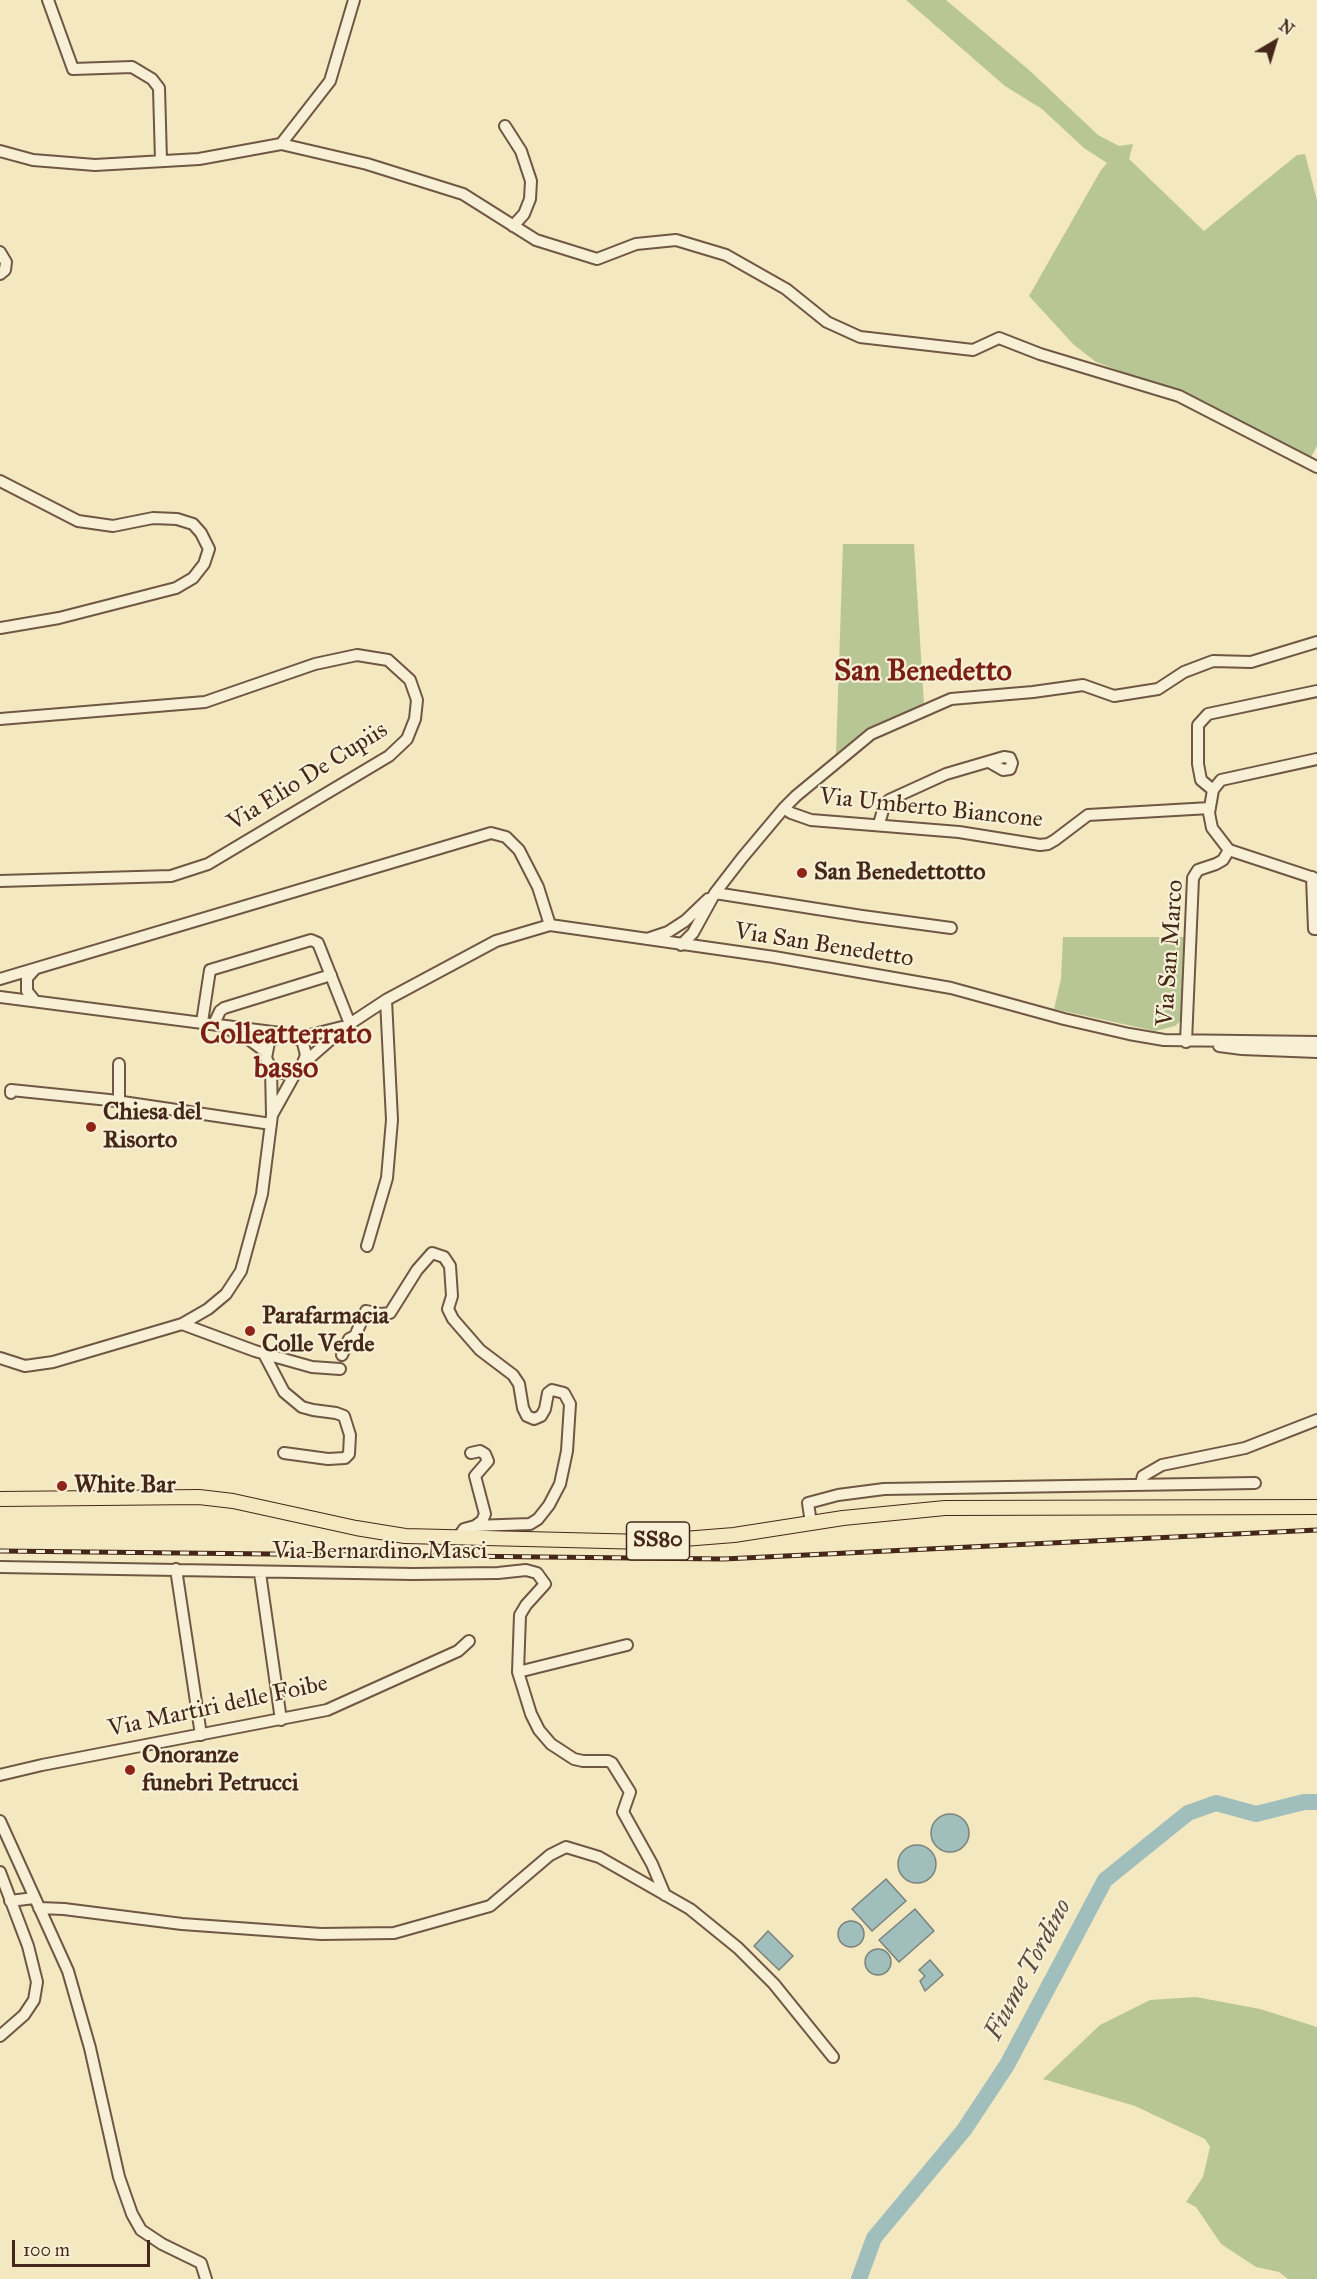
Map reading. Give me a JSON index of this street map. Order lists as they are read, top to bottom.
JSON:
{
  "streets": {
    "main road": ["SS80"],
    "street": [
      "Via Elio De Cupiis",
      "Via Umberto Biancone",
      "Via San Benedetto",
      "Via San Marco",
      "Via Bernardino Masci",
      "Via Martiri delle Foibe"
    ]
  },
  "crossings": [
    ["Via San Benedetto", "Via San Marco"]
  ],
  "districts": ["San Benedetto", "Colleatterrato basso"],
  "water": ["Fiume Tordino"],
  "places": [
    "San Benedettotto",
    "Chiesa del Risorto",
    "Parafarmacia Colle Verde",
    "White Bar",
    "Onoranze funebri Petrucci"
  ],
  "scale_bar": "100 m",
  "north": "top right"
}
